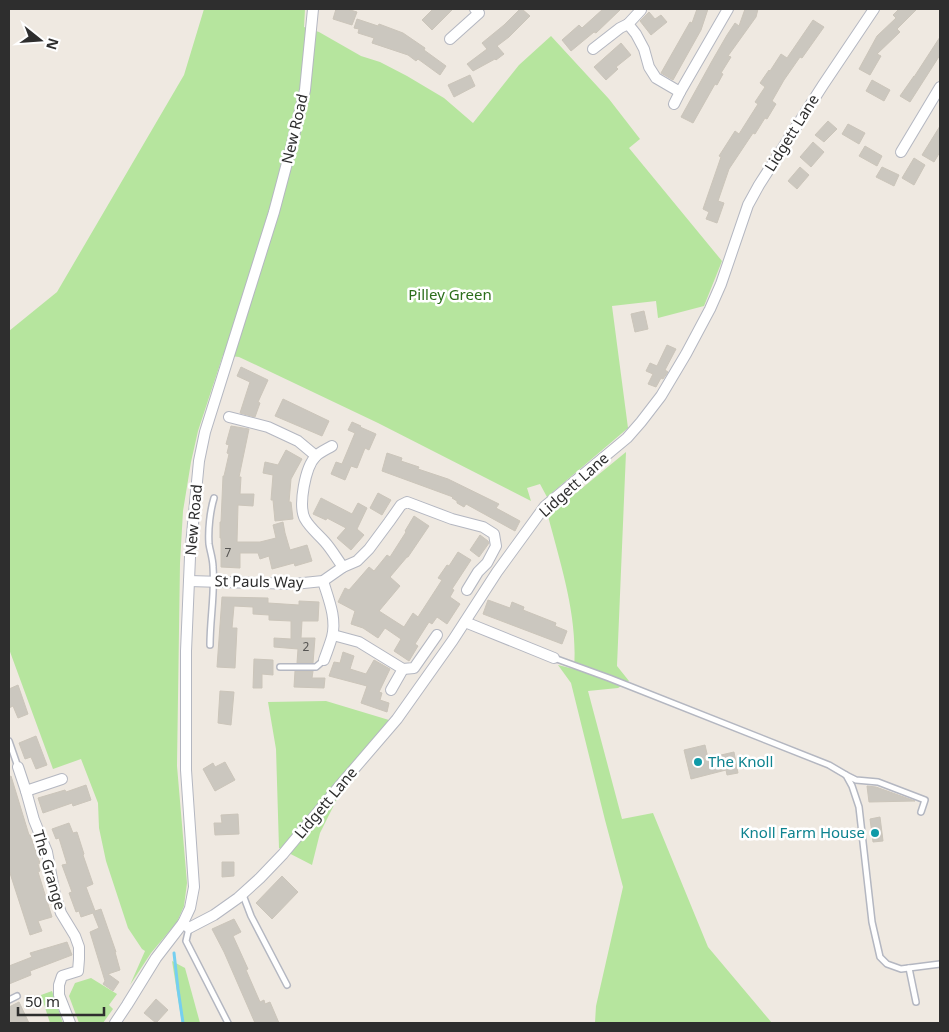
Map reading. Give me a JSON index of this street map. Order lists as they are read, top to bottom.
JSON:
{
  "streets": {
    "street": [
      "New Road",
      "Lidgett Lane",
      "St Pauls Way",
      "The Grange"
    ]
  },
  "crossings": [
    ["New Road", "Lidgett Lane"],
    ["New Road", "St Pauls Way"]
  ],
  "parks": ["Pilley Green"],
  "places": ["The Knoll", "Knoll Farm House"],
  "house_numbers": ["7", "2"],
  "scale_bar": "50 m",
  "north": "right"
}
